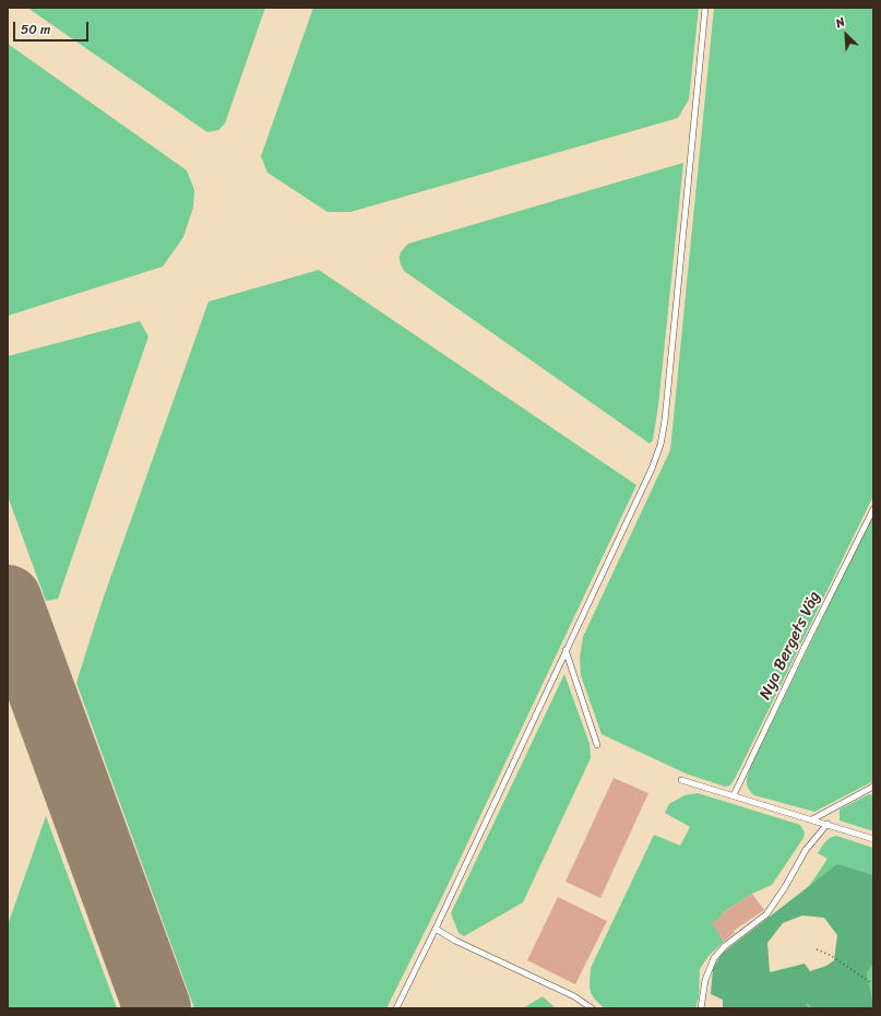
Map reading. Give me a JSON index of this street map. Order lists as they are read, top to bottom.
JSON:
{
  "streets": {
    "lane": ["Nya Bergets Väg"]
  },
  "scale_bar": "50 m",
  "north": "top left"
}
